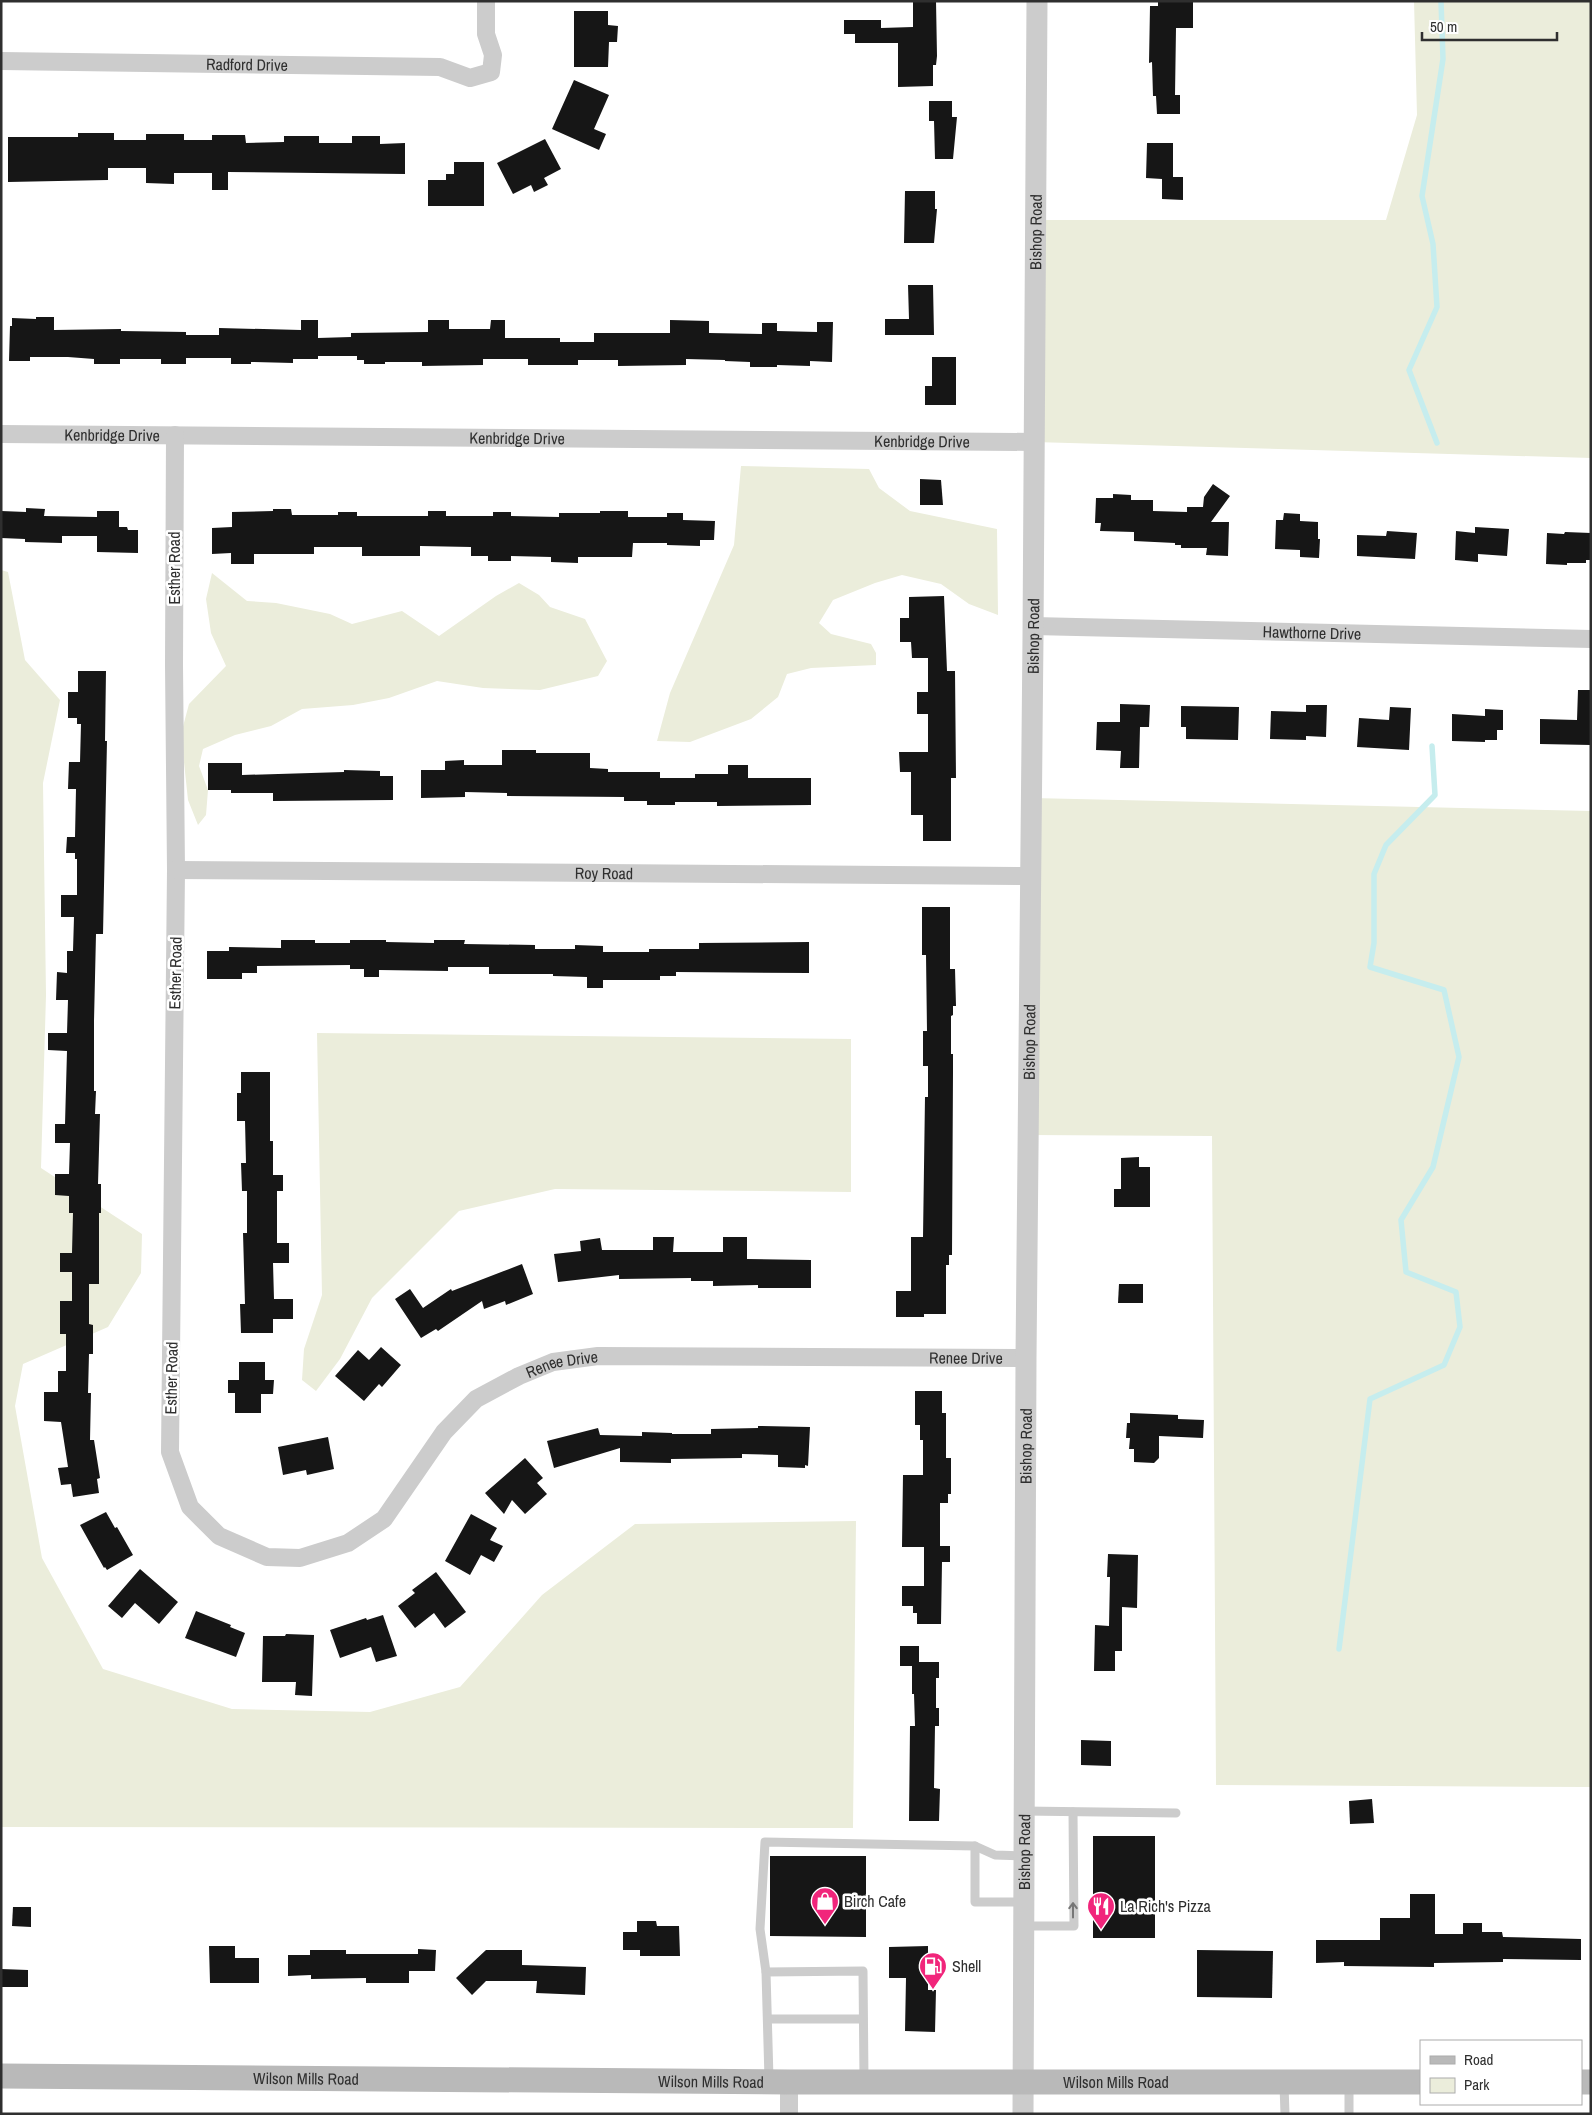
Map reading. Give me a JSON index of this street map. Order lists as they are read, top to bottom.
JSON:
{
  "streets": {
    "main road": ["Wilson Mills Road"],
    "street": [
      "Radford Drive",
      "Bishop Road",
      "Kenbridge Drive",
      "Esther Road",
      "Hawthorne Drive",
      "Roy Road",
      "Renee Drive"
    ]
  },
  "crossings": [
    ["Bishop Road", "Kenbridge Drive"],
    ["Bishop Road", "Hawthorne Drive"],
    ["Bishop Road", "Roy Road"],
    ["Bishop Road", "Renee Drive"],
    ["Bishop Road", "Wilson Mills Road"],
    ["Kenbridge Drive", "Esther Road"],
    ["Esther Road", "Roy Road"],
    ["Esther Road", "Renee Drive"]
  ],
  "places": {
    "shop": ["Birch Cafe"],
    "restaurant": ["La Rich's Pizza"],
    "fuel station": ["Shell"]
  },
  "legend": ["Road", "Park"],
  "scale_bar": "50 m"
}
